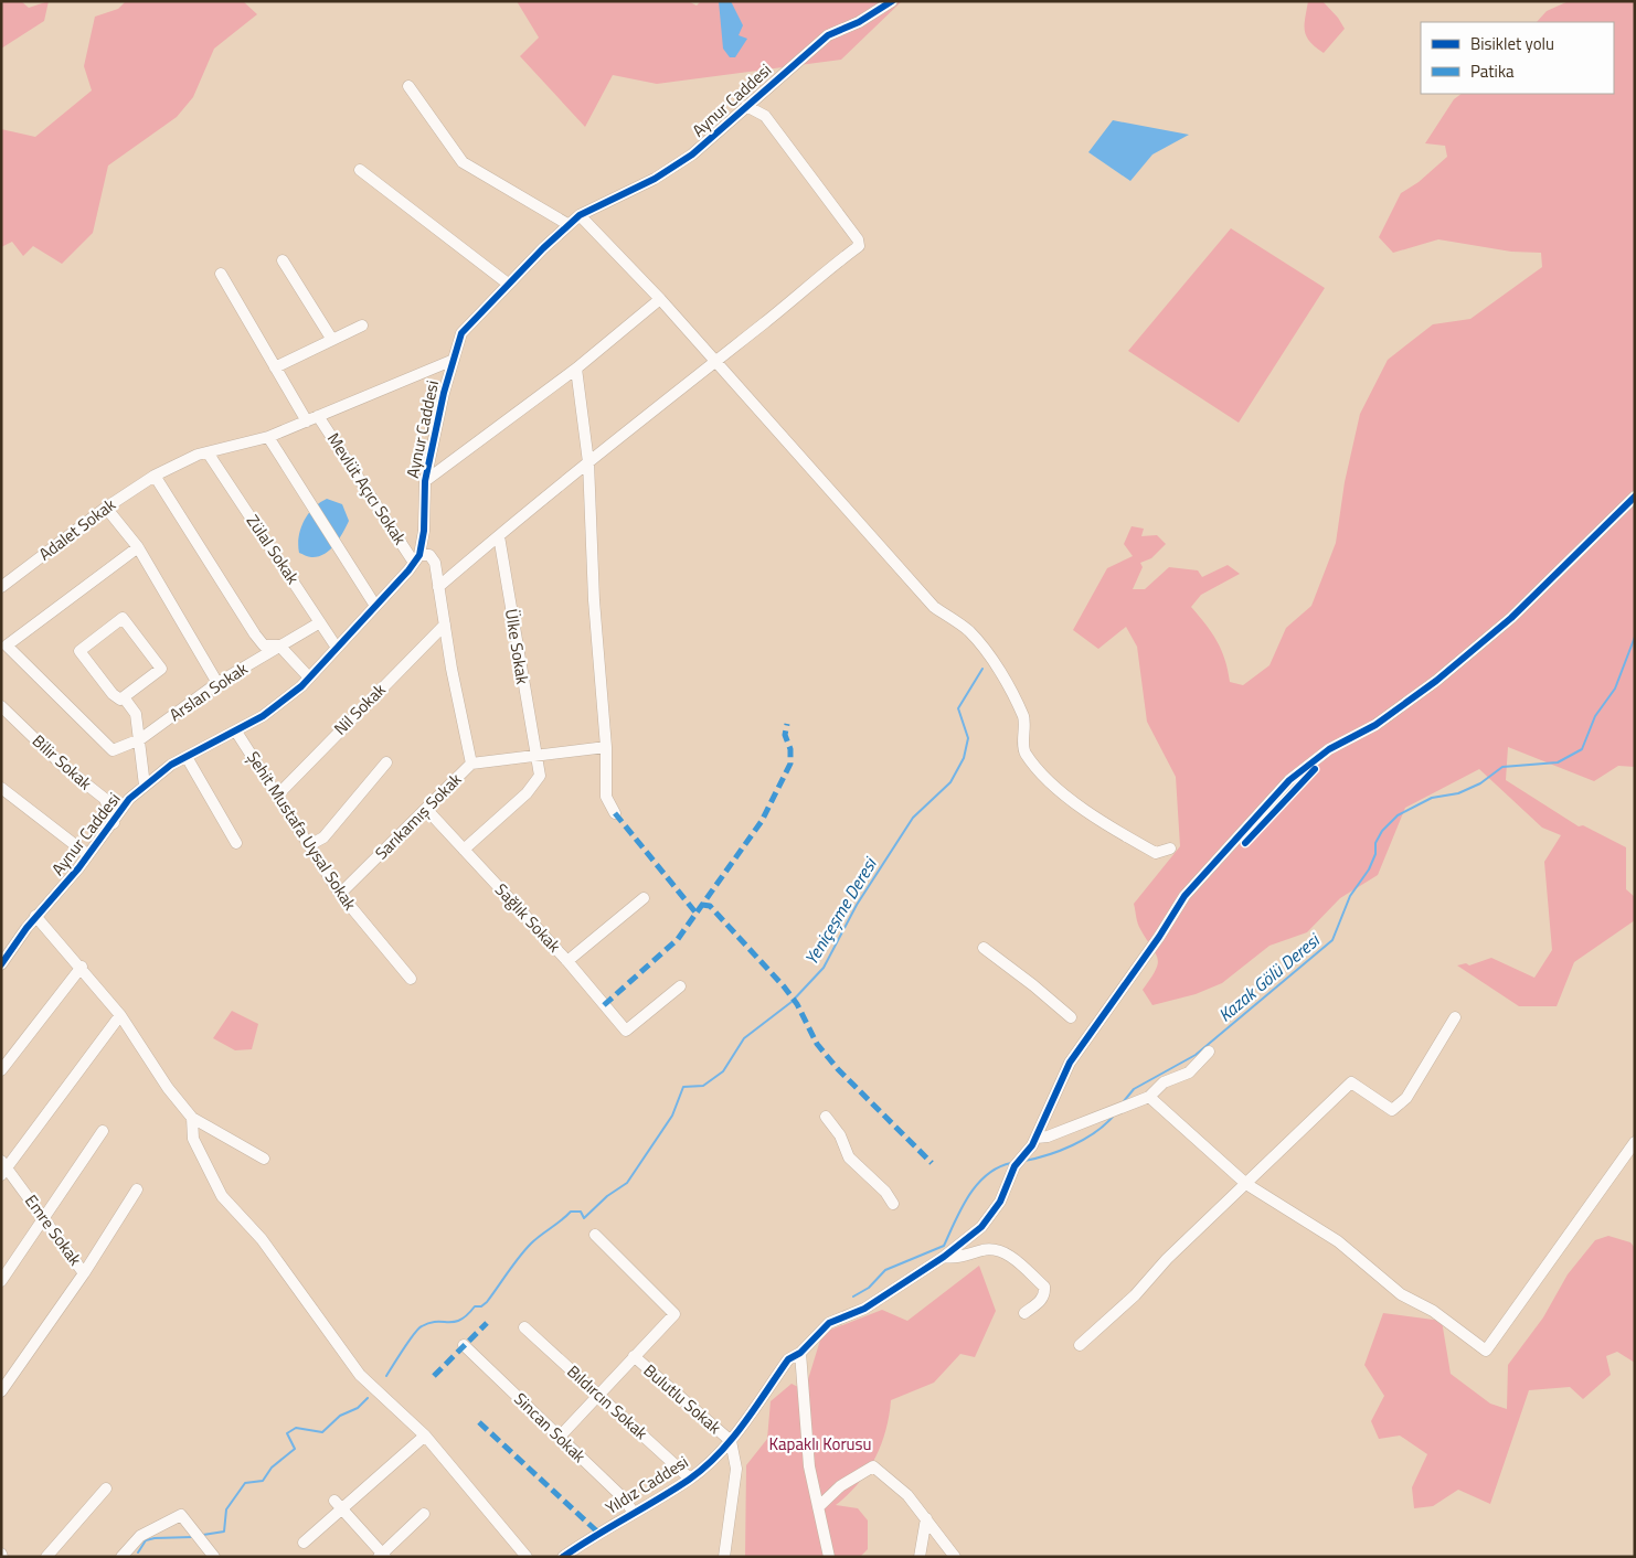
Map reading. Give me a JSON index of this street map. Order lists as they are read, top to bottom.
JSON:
{
  "streets": {
    "street": [
      "Aynur Caddesi",
      "Mevlüt Açıcı Sokak",
      "Adalet Sokak",
      "Zülal Sokak",
      "Ülke Sokak",
      "Arslan Sokak",
      "Nil Sokak",
      "Bilir Sokak",
      "Sarıkamış Sokak",
      "Şehit Mustafa Uysal Sokak",
      "Sağlık Sokak",
      "Emre Sokak",
      "Bulutlu Sokak",
      "Bıldırcın Sokak",
      "Sincan Sokak",
      "Yıldız Caddesi"
    ]
  },
  "crossings": [
    ["Aynur Caddesi", "Mevlüt Açıcı Sokak"],
    ["Aynur Caddesi", "Adalet Sokak"],
    ["Aynur Caddesi", "Zülal Sokak"],
    ["Aynur Caddesi", "Bilir Sokak"],
    ["Aynur Caddesi", "Şehit Mustafa Uysal Sokak"],
    ["Mevlüt Açıcı Sokak", "Adalet Sokak"],
    ["Adalet Sokak", "Zülal Sokak"],
    ["Zülal Sokak", "Arslan Sokak"],
    ["Ülke Sokak", "Sarıkamış Sokak"],
    ["Ülke Sokak", "Sağlık Sokak"],
    ["Nil Sokak", "Şehit Mustafa Uysal Sokak"],
    ["Sarıkamış Sokak", "Şehit Mustafa Uysal Sokak"],
    ["Sarıkamış Sokak", "Sağlık Sokak"],
    ["Bulutlu Sokak", "Yıldız Caddesi"],
    ["Bıldırcın Sokak", "Yıldız Caddesi"],
    ["Sincan Sokak", "Yıldız Caddesi"]
  ],
  "water": ["Yeniçeşme Deresi", "Kazak Gölü Deresi"],
  "parks": ["Kapaklı Korusu"],
  "legend": ["Bisiklet yolu", "Patika"]
}
